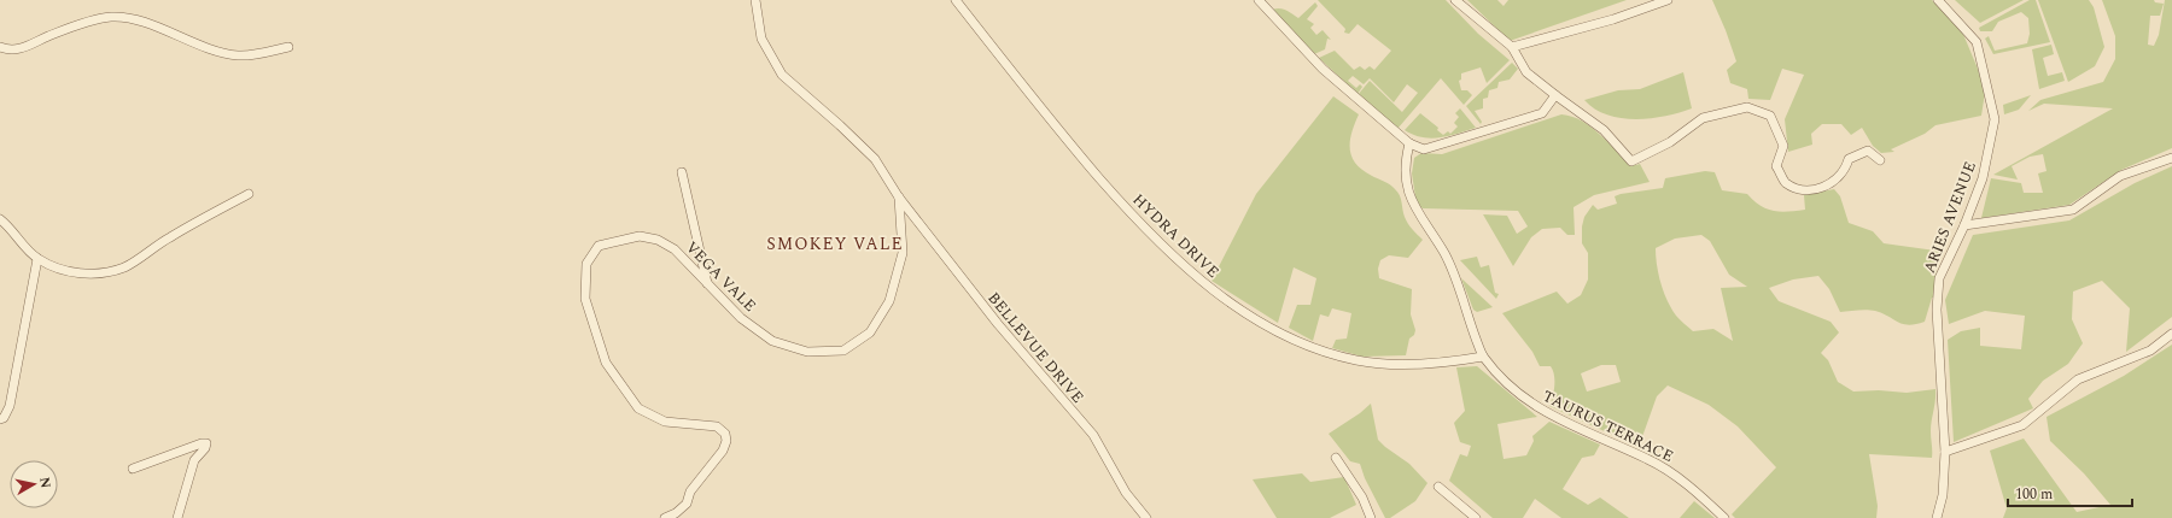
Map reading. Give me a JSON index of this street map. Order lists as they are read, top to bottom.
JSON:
{
  "streets": {
    "street": [
      "ARIES AVENUE",
      "HYDRA DRIVE",
      "VEGA VALE",
      "BELLEVUE DRIVE",
      "TAURUS TERRACE"
    ]
  },
  "crossings": [
    ["HYDRA DRIVE", "TAURUS TERRACE"],
    ["VEGA VALE", "BELLEVUE DRIVE"]
  ],
  "districts": ["SMOKEY VALE"],
  "scale_bar": "100 m",
  "north": "right"
}
